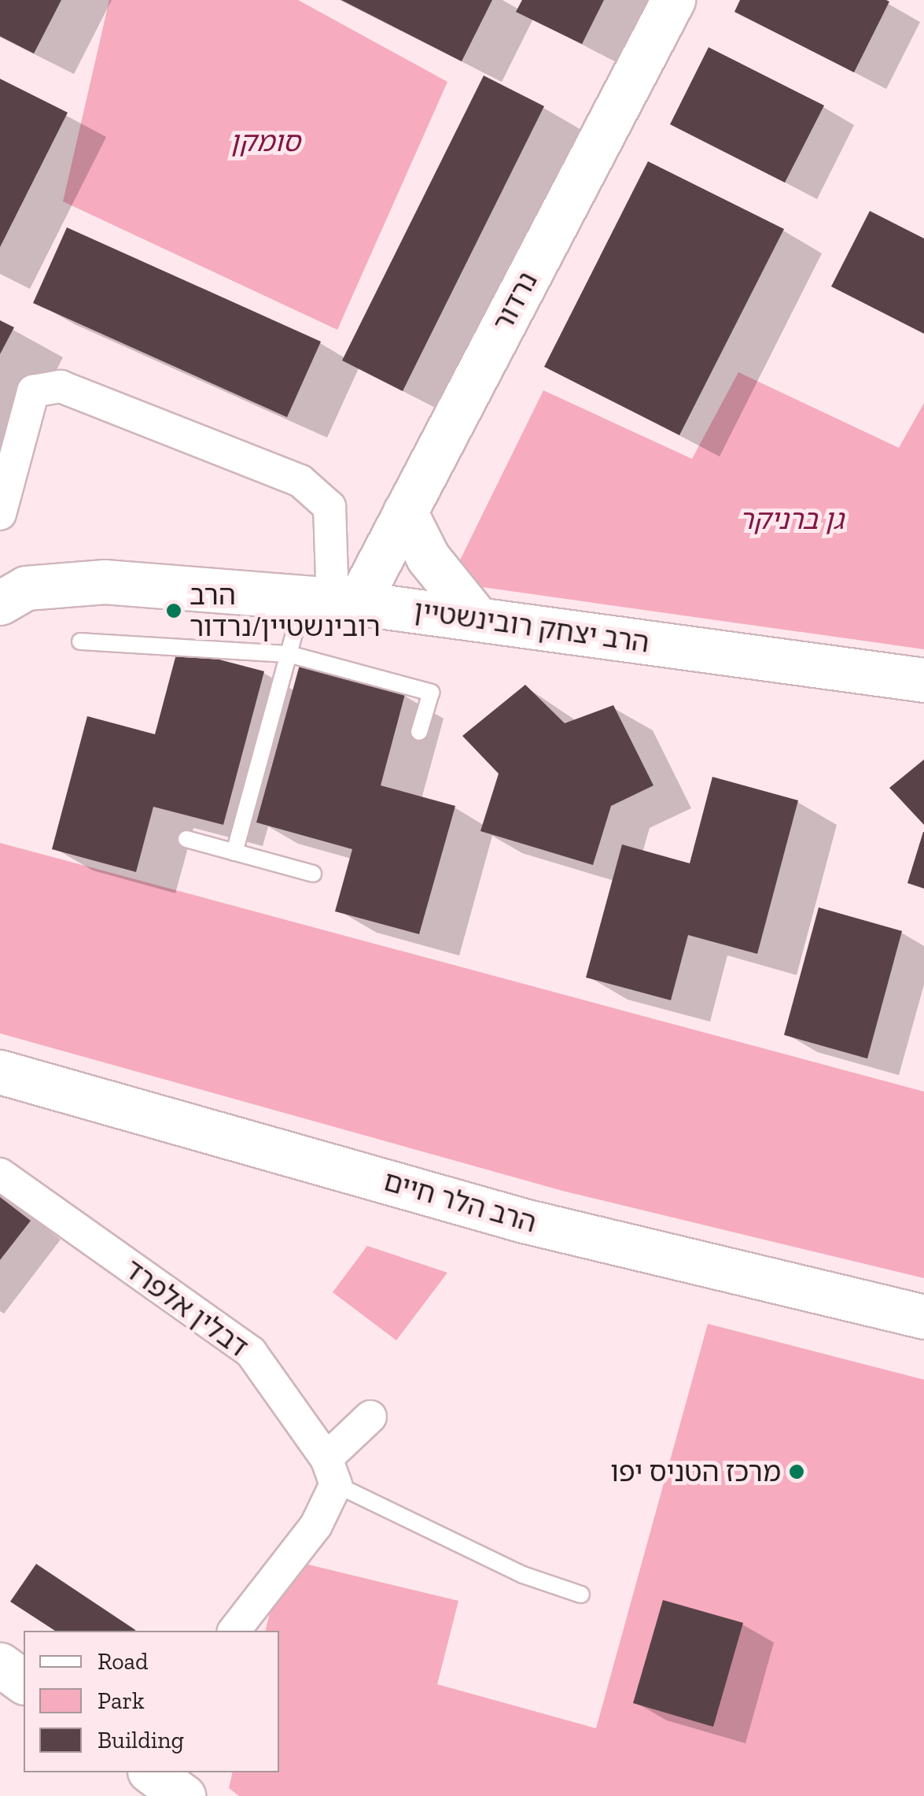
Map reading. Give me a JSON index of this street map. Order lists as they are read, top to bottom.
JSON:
{
  "streets": {
    "street": [
      "נרדור",
      "הרב יצחק רובינשטיין",
      "הרב הלר חיים",
      "דבלין אלפרד"
    ]
  },
  "crossings": [
    ["נרדור", "הרב יצחק רובינשטיין"]
  ],
  "parks": ["סומקן", "גן ברניקר"],
  "places": ["הרב רובינשטיין/נרדור", "מרכז הטניס יפו"],
  "legend": ["Road", "Park", "Building"]
}
